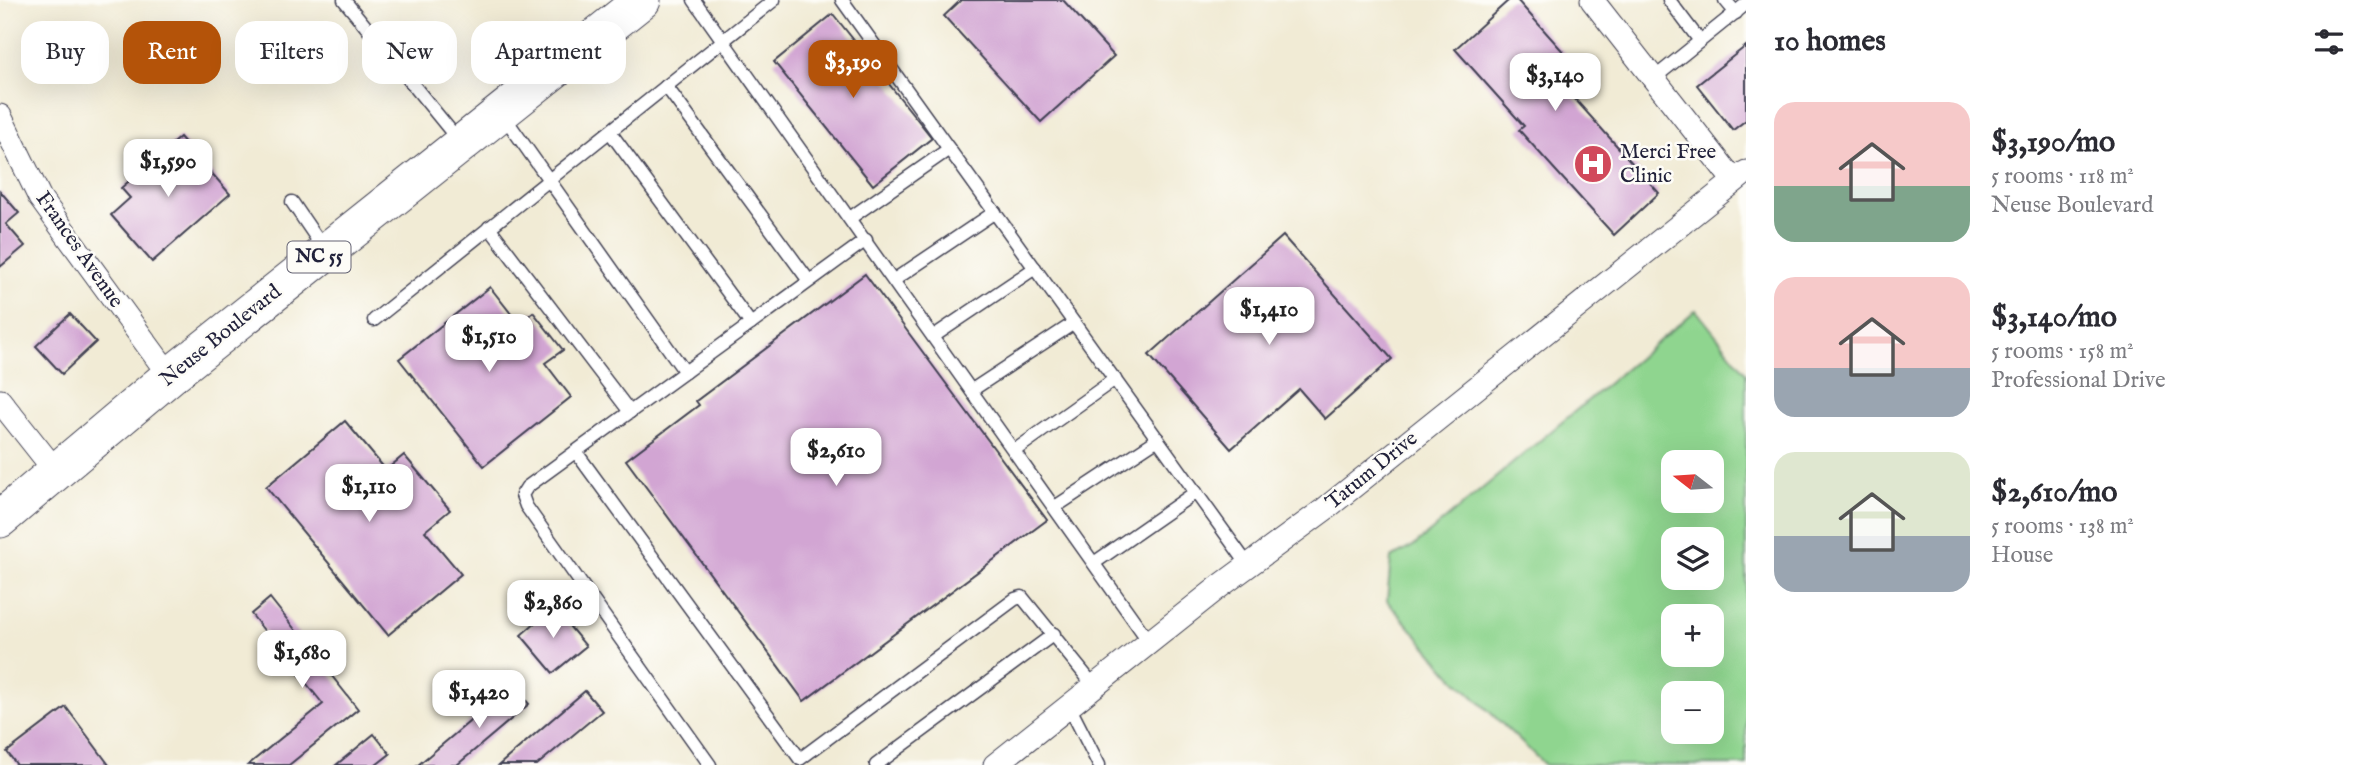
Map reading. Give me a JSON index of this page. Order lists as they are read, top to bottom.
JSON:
{
  "streets": {
    "main road": ["NC 55", "Neuse Boulevard"],
    "street": ["Frances Avenue", "Tatum Drive"]
  },
  "crossings": [
    ["Frances Avenue", "Neuse Boulevard"]
  ],
  "places": {
    "hospital": ["Merci Free Clinic"]
  },
  "north": "left",
  "page": {
    "heading": "10 homes",
    "chip": [
      "Buy",
      "Rent",
      "Filters",
      "New",
      "Apartment"
    ],
    "price": [
      "$3,190",
      "$3,140",
      "$1,590",
      "$1,410",
      "$1,510",
      "$2,610",
      "$1,110",
      "$2,860",
      "$1,680",
      "$1,420"
    ],
    "list": [
      {
        "name": "$3,190/mo",
        "note": "5 rooms · 118 m² · Neuse Boulevard"
      },
      {
        "name": "$3,140/mo",
        "note": "5 rooms · 158 m² · Professional Drive"
      },
      {
        "name": "$2,610/mo",
        "note": "5 rooms · 138 m² · House"
      }
    ],
    "map_buttons": ["+", "−"]
  }
}
